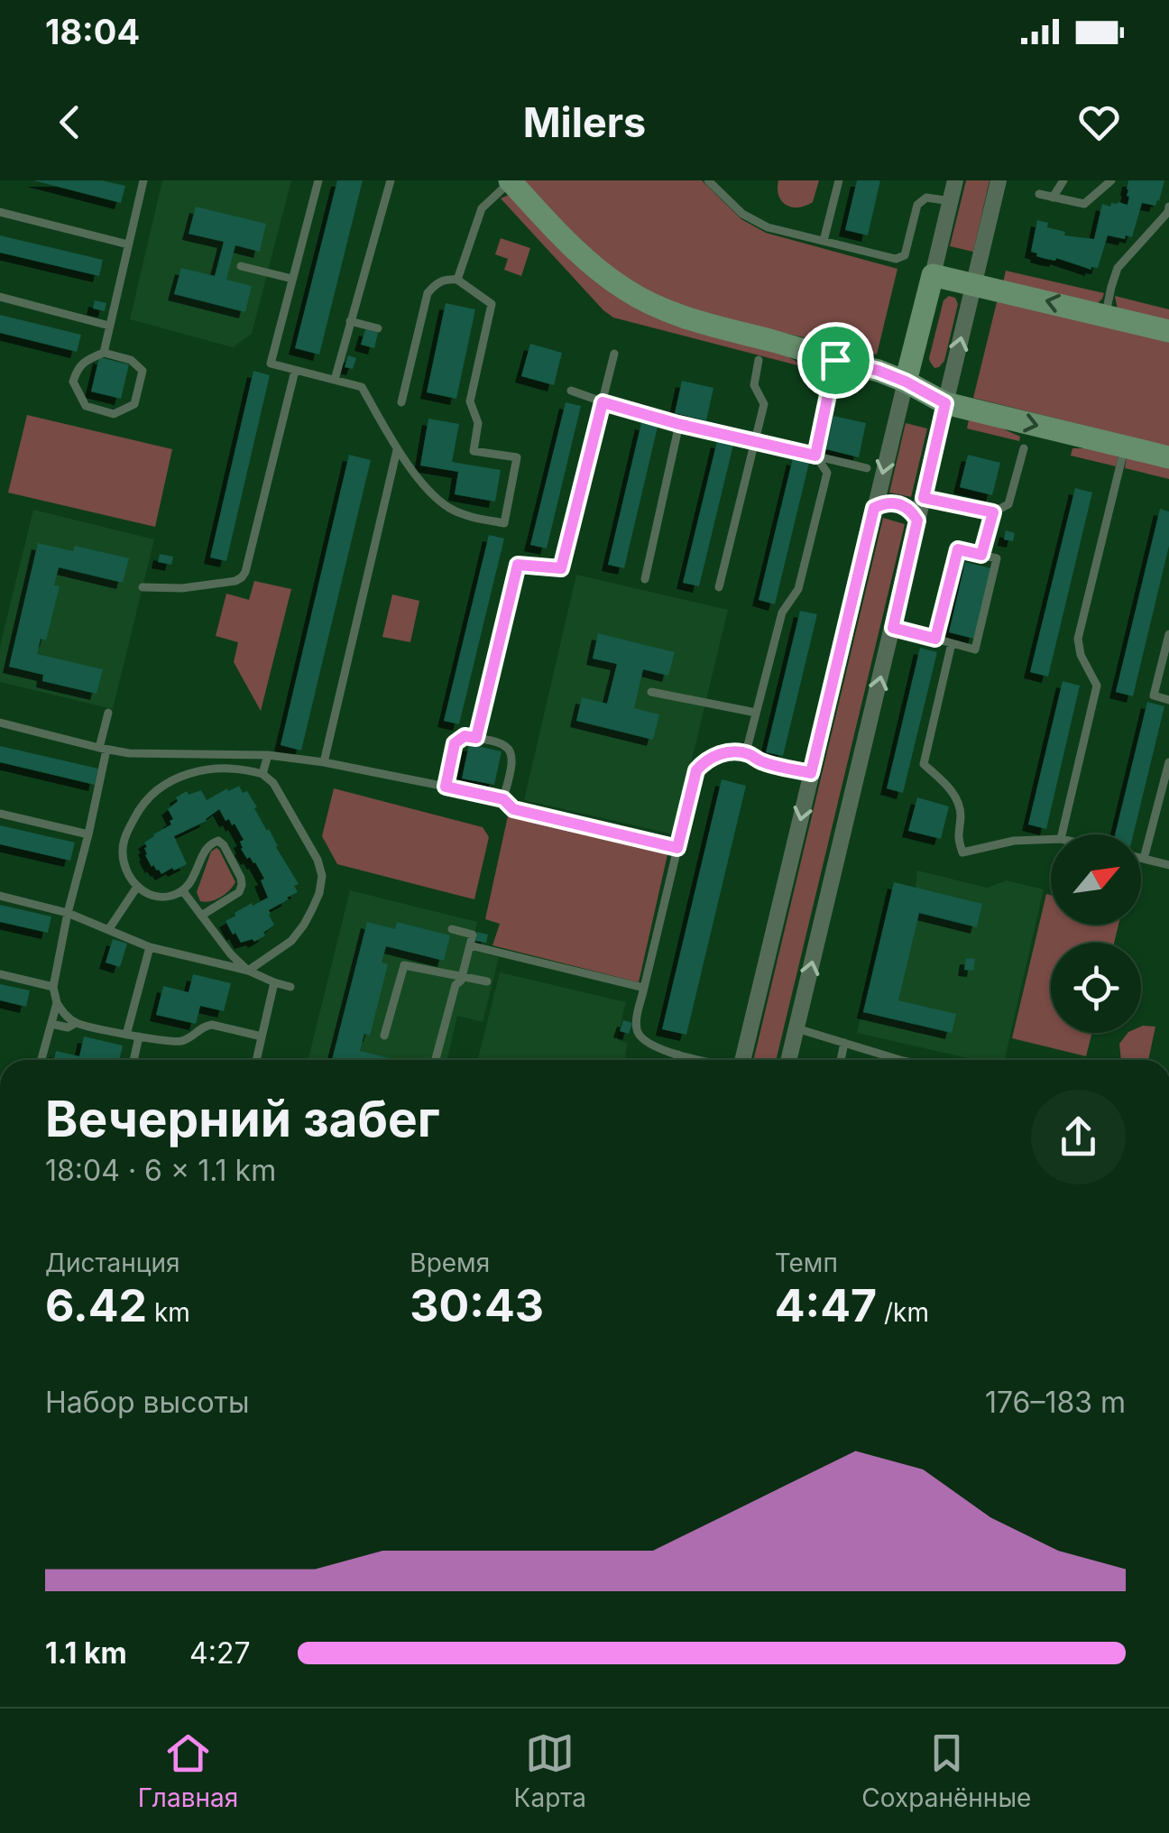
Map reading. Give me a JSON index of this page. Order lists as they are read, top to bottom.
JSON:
{
  "north": "top right",
  "page": {
    "status": "18:04",
    "header": "Milers",
    "heading": ["Вечерний забег", "18:04 · 6 × 1.1 km"],
    "stats": [
      ["Дистанция", "6.42 km"],
      ["Время", "30:43"],
      ["Темп", "4:47 /km"]
    ],
    "chart": ["Набор высоты", "176–183 m"],
    "list": [
      {
        "name": "1.1 km",
        "note": "4:27"
      }
    ],
    "tabs": ["Главная", "Карта", "Сохранённые"]
  }
}
